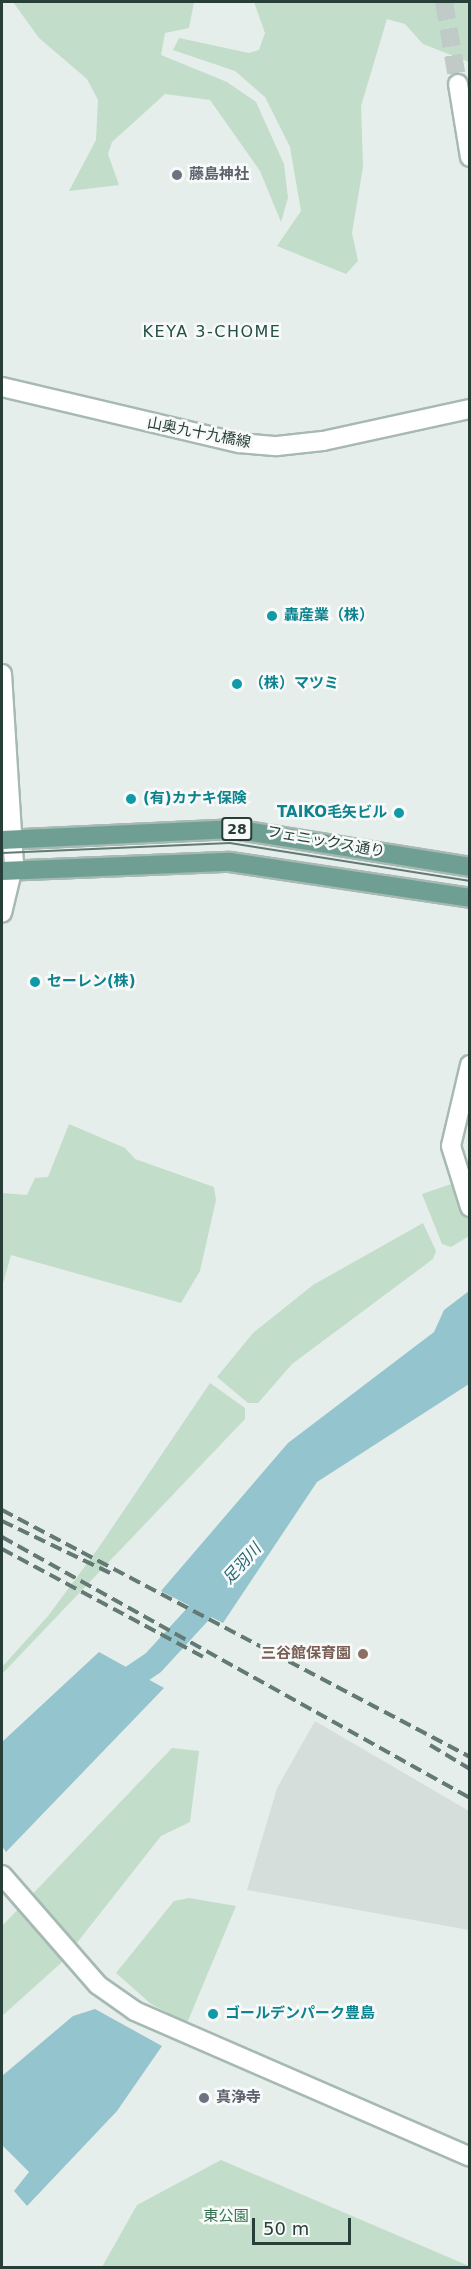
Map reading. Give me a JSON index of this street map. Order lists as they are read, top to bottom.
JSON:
{
  "streets": {
    "main road": ["28", "フェニックス通り"],
    "street": ["山奥九十九橋線"]
  },
  "districts": ["KEYA 3-CHOME"],
  "water": ["足羽川"],
  "parks": ["東公園"],
  "places": [
    "藤島神社",
    "轟産業（株）",
    "（株）マツミ",
    "(有)カナキ保険",
    "TAIKO毛矢ビル",
    "セーレン(株)",
    "三谷館保育園",
    "ゴールデンパーク豊島",
    "真浄寺"
  ],
  "scale_bar": "50 m"
}
